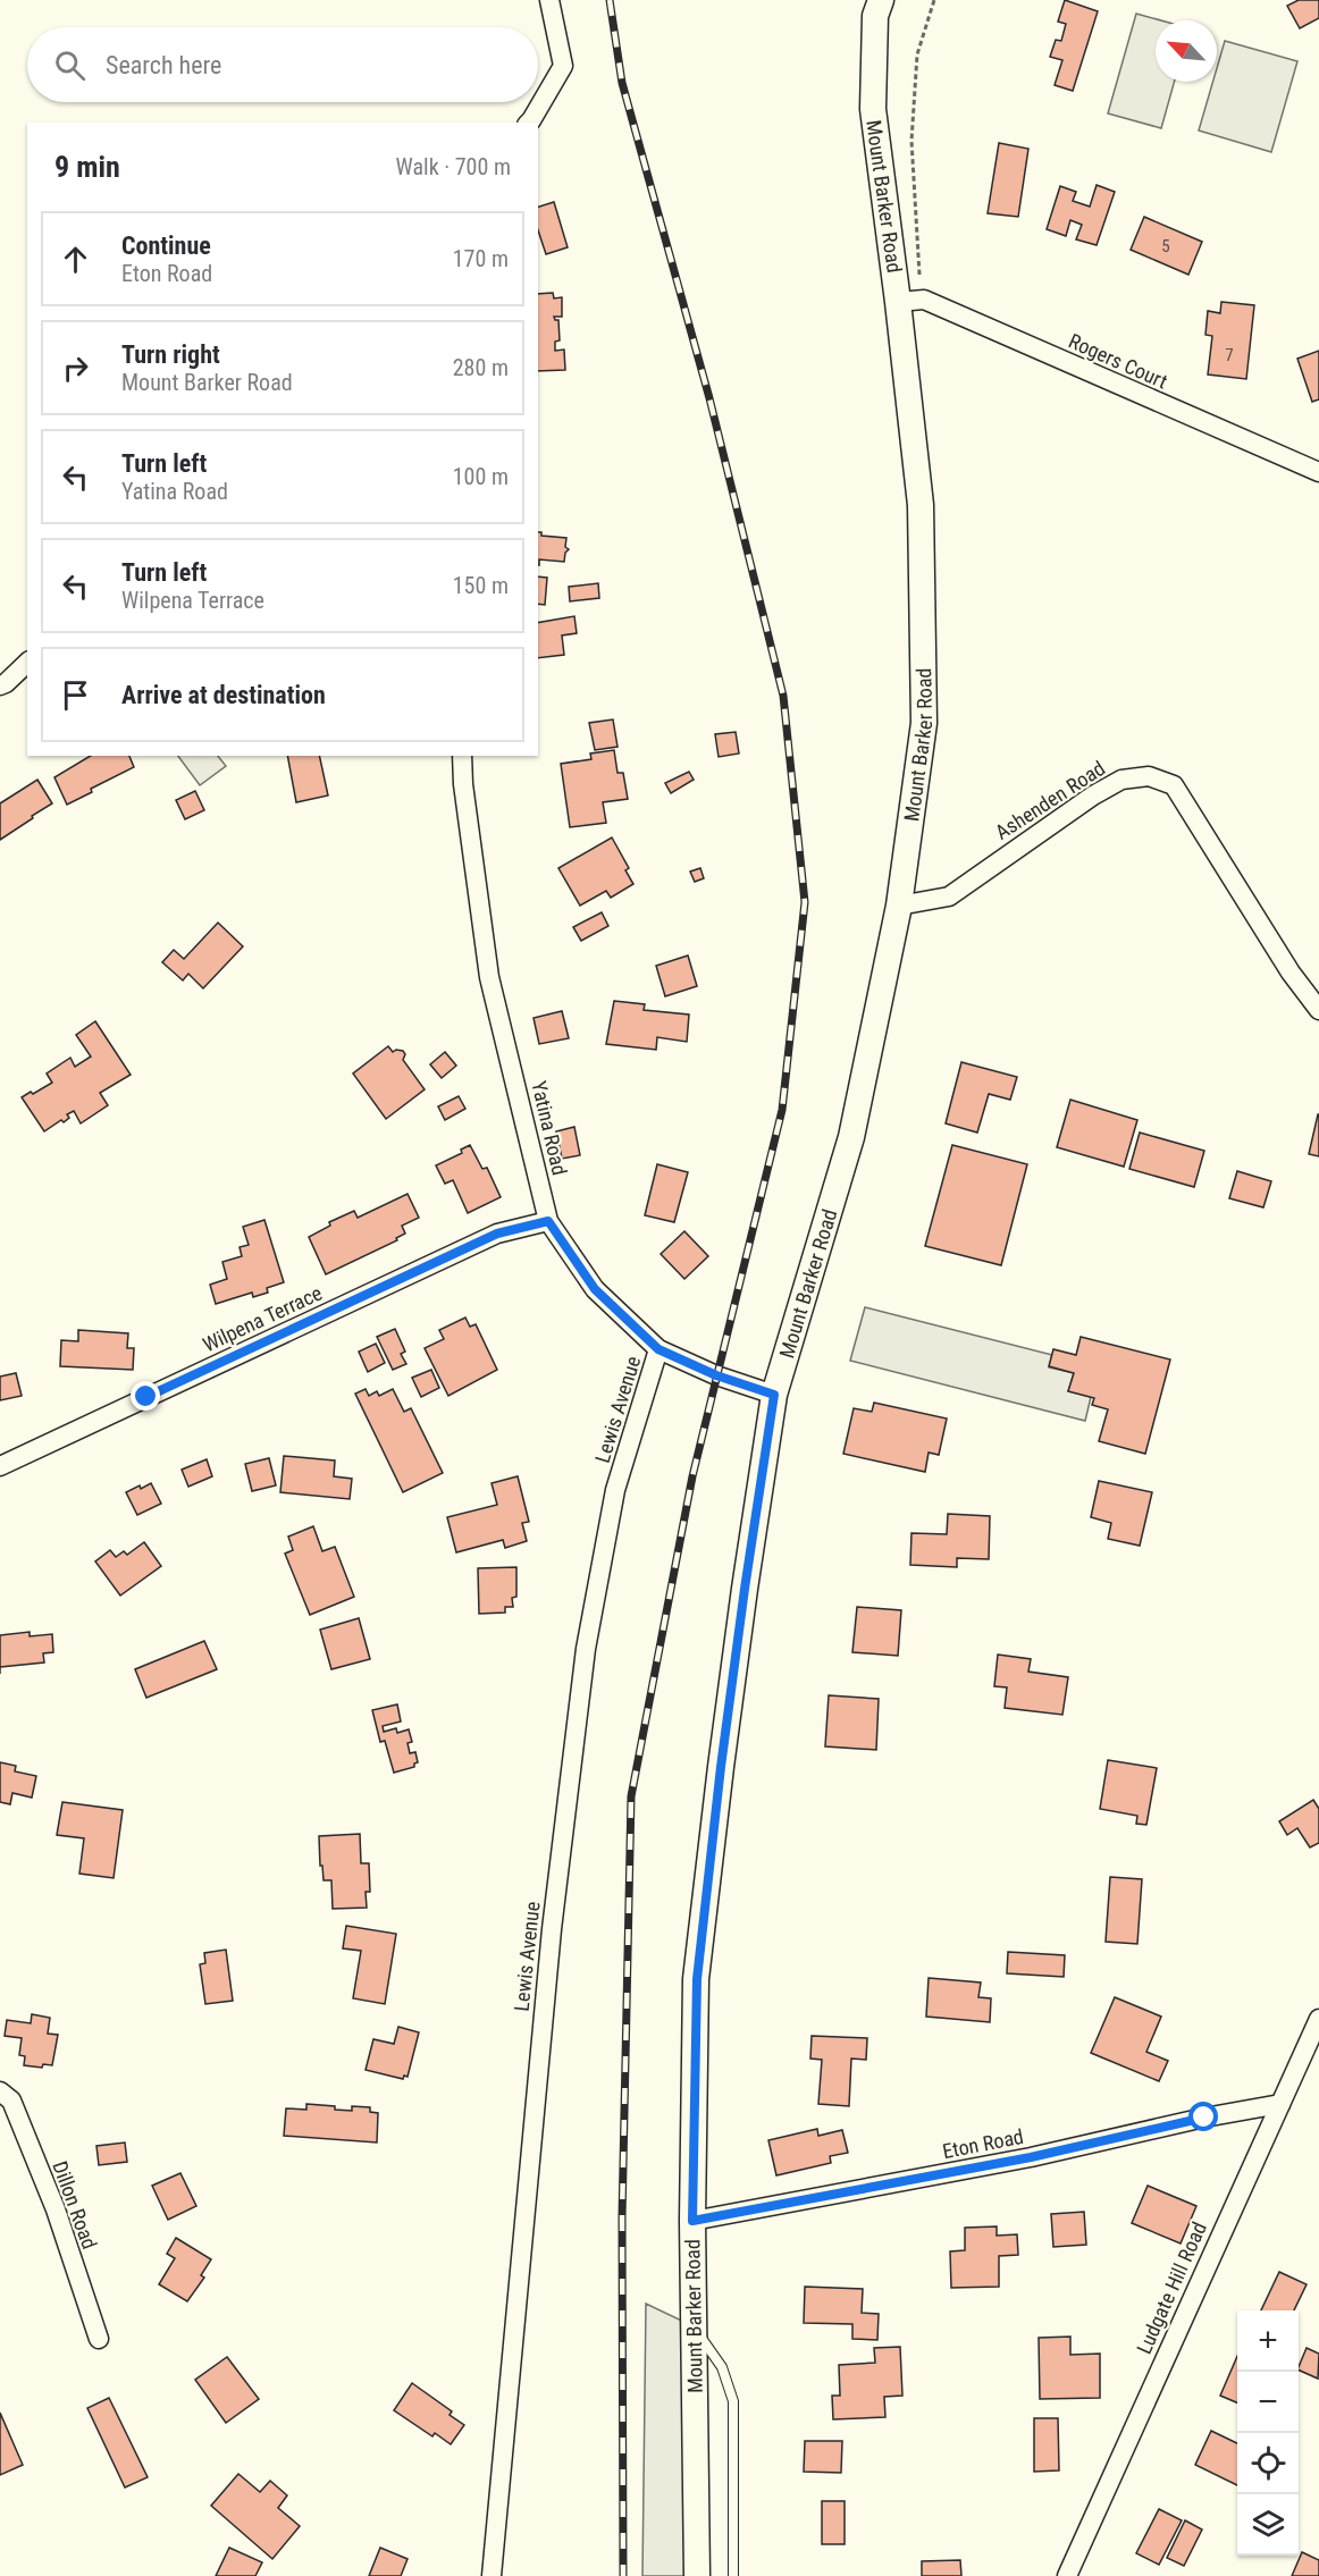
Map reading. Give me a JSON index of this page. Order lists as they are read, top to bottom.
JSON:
{
  "streets": {
    "main road": ["Mount Barker Road"],
    "street": [
      "Rogers Court",
      "Ashenden Road",
      "Yatina Road",
      "Wilpena Terrace",
      "Lewis Avenue",
      "Eton Road",
      "Dillon Road",
      "Ludgate Hill Road"
    ]
  },
  "crossings": [
    ["Mount Barker Road", "Rogers Court"],
    ["Mount Barker Road", "Ashenden Road"],
    ["Mount Barker Road", "Yatina Road"],
    ["Mount Barker Road", "Eton Road"],
    ["Yatina Road", "Wilpena Terrace"],
    ["Yatina Road", "Lewis Avenue"],
    ["Eton Road", "Ludgate Hill Road"]
  ],
  "house_numbers": ["5", "7"],
  "north": "top left",
  "page": {
    "search": "Search here",
    "heading": ["9 min", "Walk · 700 m"],
    "list": [
      ["Continue", "Eton Road", "170 m"],
      ["Turn right", "Mount Barker Road", "280 m"],
      ["Turn left", "Yatina Road", "100 m"],
      ["Turn left", "Wilpena Terrace", "150 m"],
      "Arrive at destination"
    ],
    "map_buttons": ["+", "−"]
  }
}
